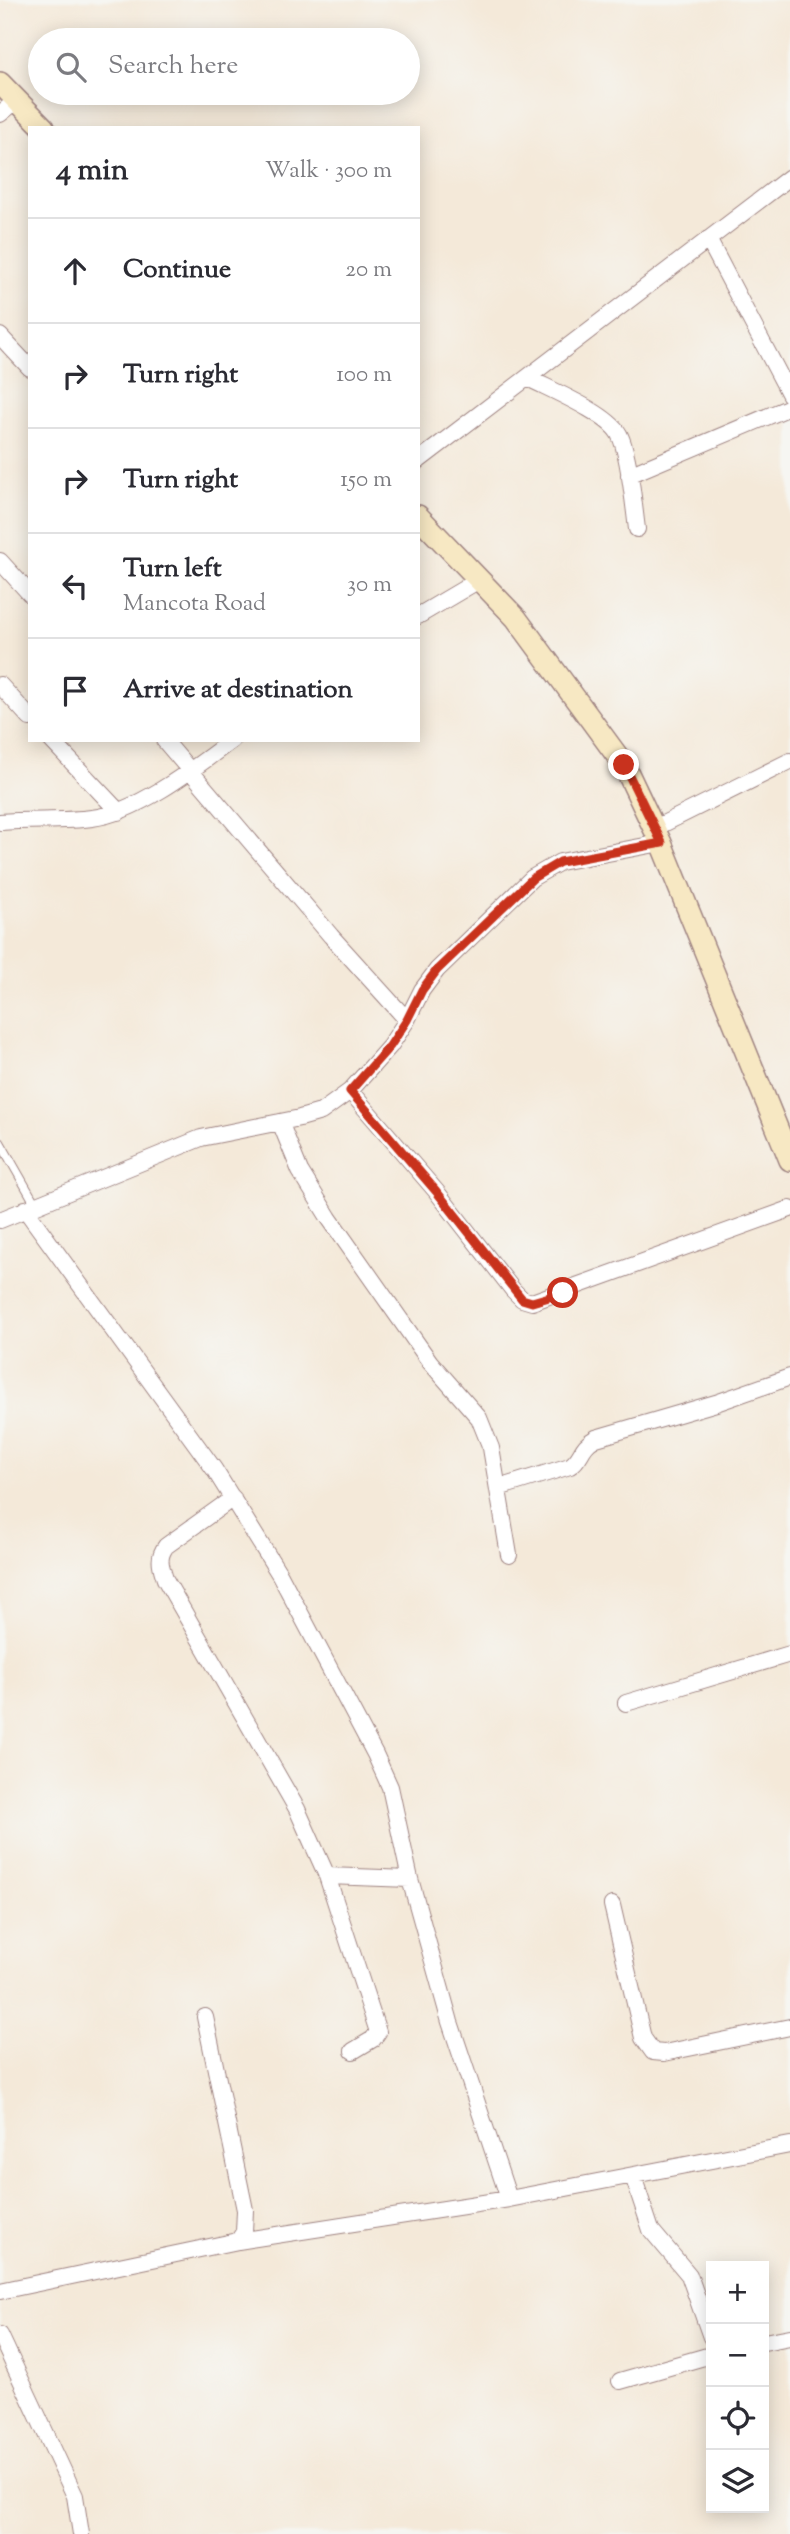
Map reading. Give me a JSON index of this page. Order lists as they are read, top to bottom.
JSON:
{
  "page": {
    "search": "Search here",
    "heading": ["4 min", "Walk · 300 m"],
    "list": [
      ["Continue", "20 m"],
      ["Turn right", "100 m"],
      ["Turn right", "150 m"],
      ["Turn left", "Mancota Road", "30 m"],
      "Arrive at destination"
    ],
    "map_buttons": ["+", "−"]
  }
}
